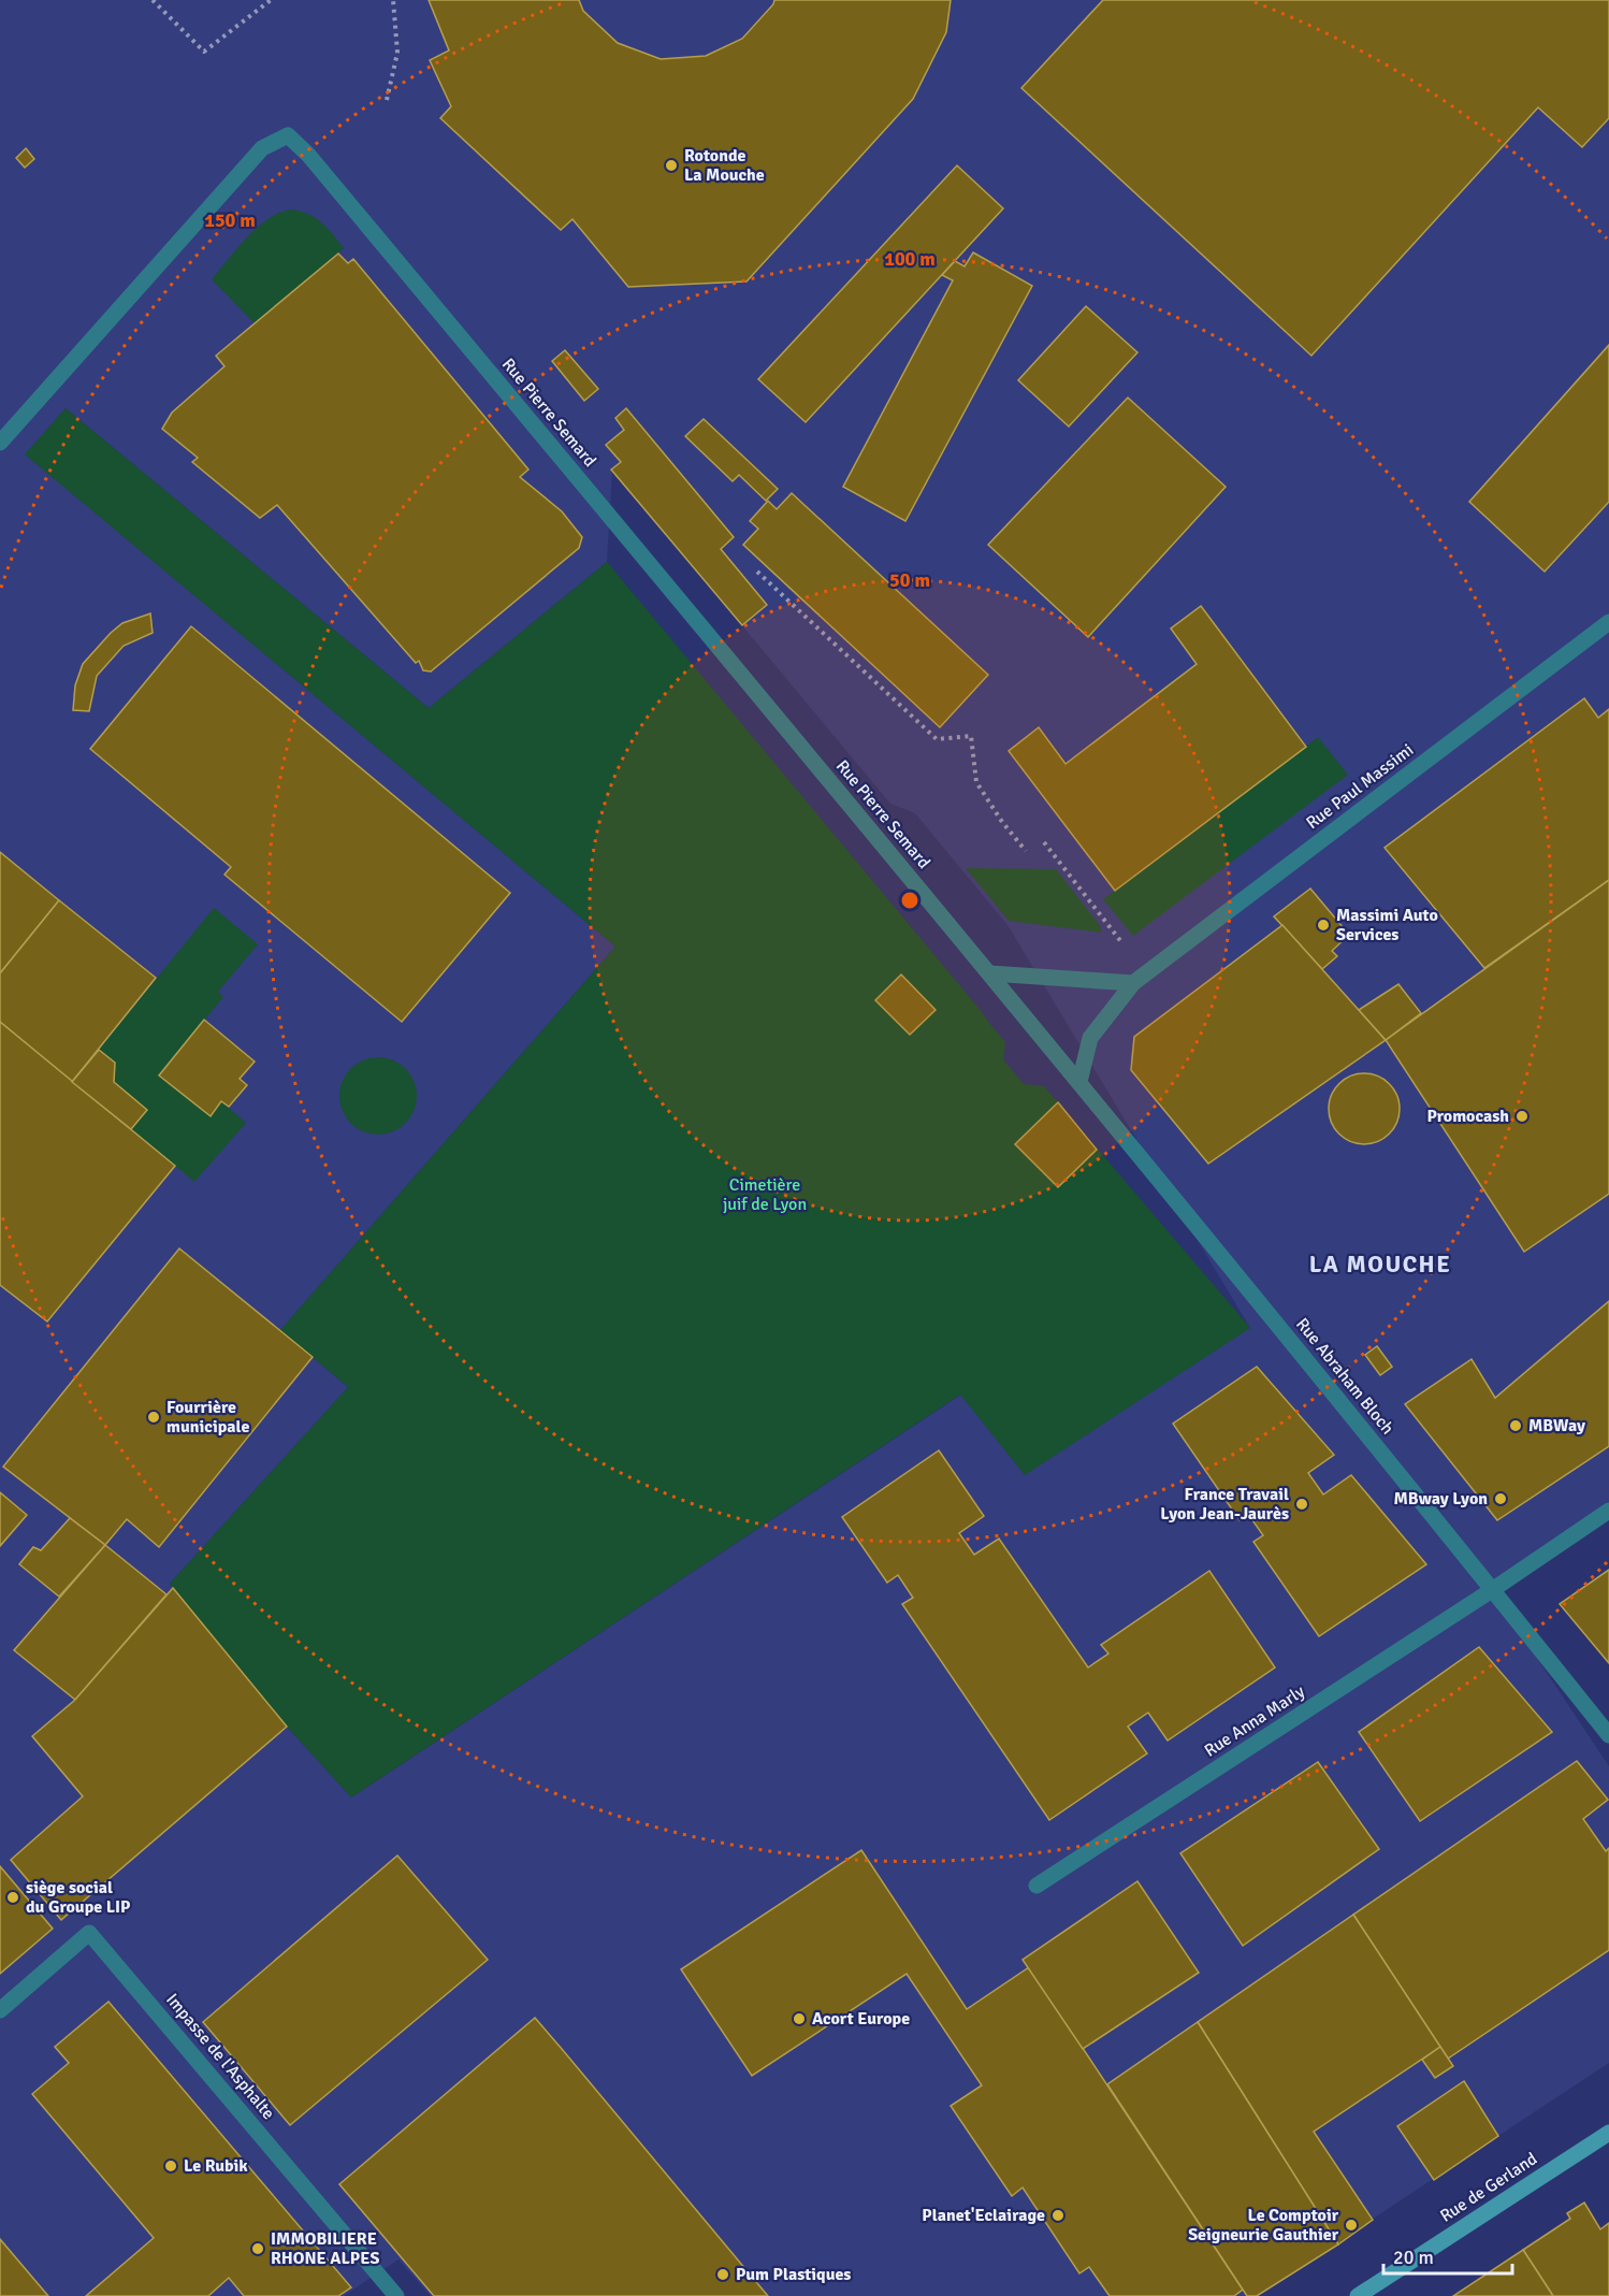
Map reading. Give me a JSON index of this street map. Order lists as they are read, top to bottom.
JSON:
{
  "streets": {
    "street": [
      "Rue Pierre Semard",
      "Rue Paul Massimi",
      "Rue Abraham Bloch",
      "Rue Anna Marly",
      "Impasse de l'Asphalte",
      "Rue de Gerland"
    ]
  },
  "crossings": [
    ["Rue Pierre Semard", "Rue Abraham Bloch"],
    ["Rue Paul Massimi", "Rue Abraham Bloch"],
    ["Rue Abraham Bloch", "Rue Anna Marly"]
  ],
  "districts": ["LA MOUCHE"],
  "parks": ["Cimetière juif de Lyon"],
  "places": [
    "Rotonde La Mouche",
    "Massimi Auto Services",
    "Promocash",
    "Fourrière municipale",
    "MBWay",
    "MBway Lyon",
    "France Travail Lyon Jean-Jaurès",
    "siège social du Groupe LIP",
    "Acort Europe",
    "Le Rubik",
    "Planet'Eclairage",
    "Le Comptoir Seigneurie Gauthier",
    "IMMOBILIERE RHONE ALPES",
    "Pum Plastiques"
  ],
  "scale_bar": "20 m",
  "rings": ["150 m", "100 m", "50 m"]
}
